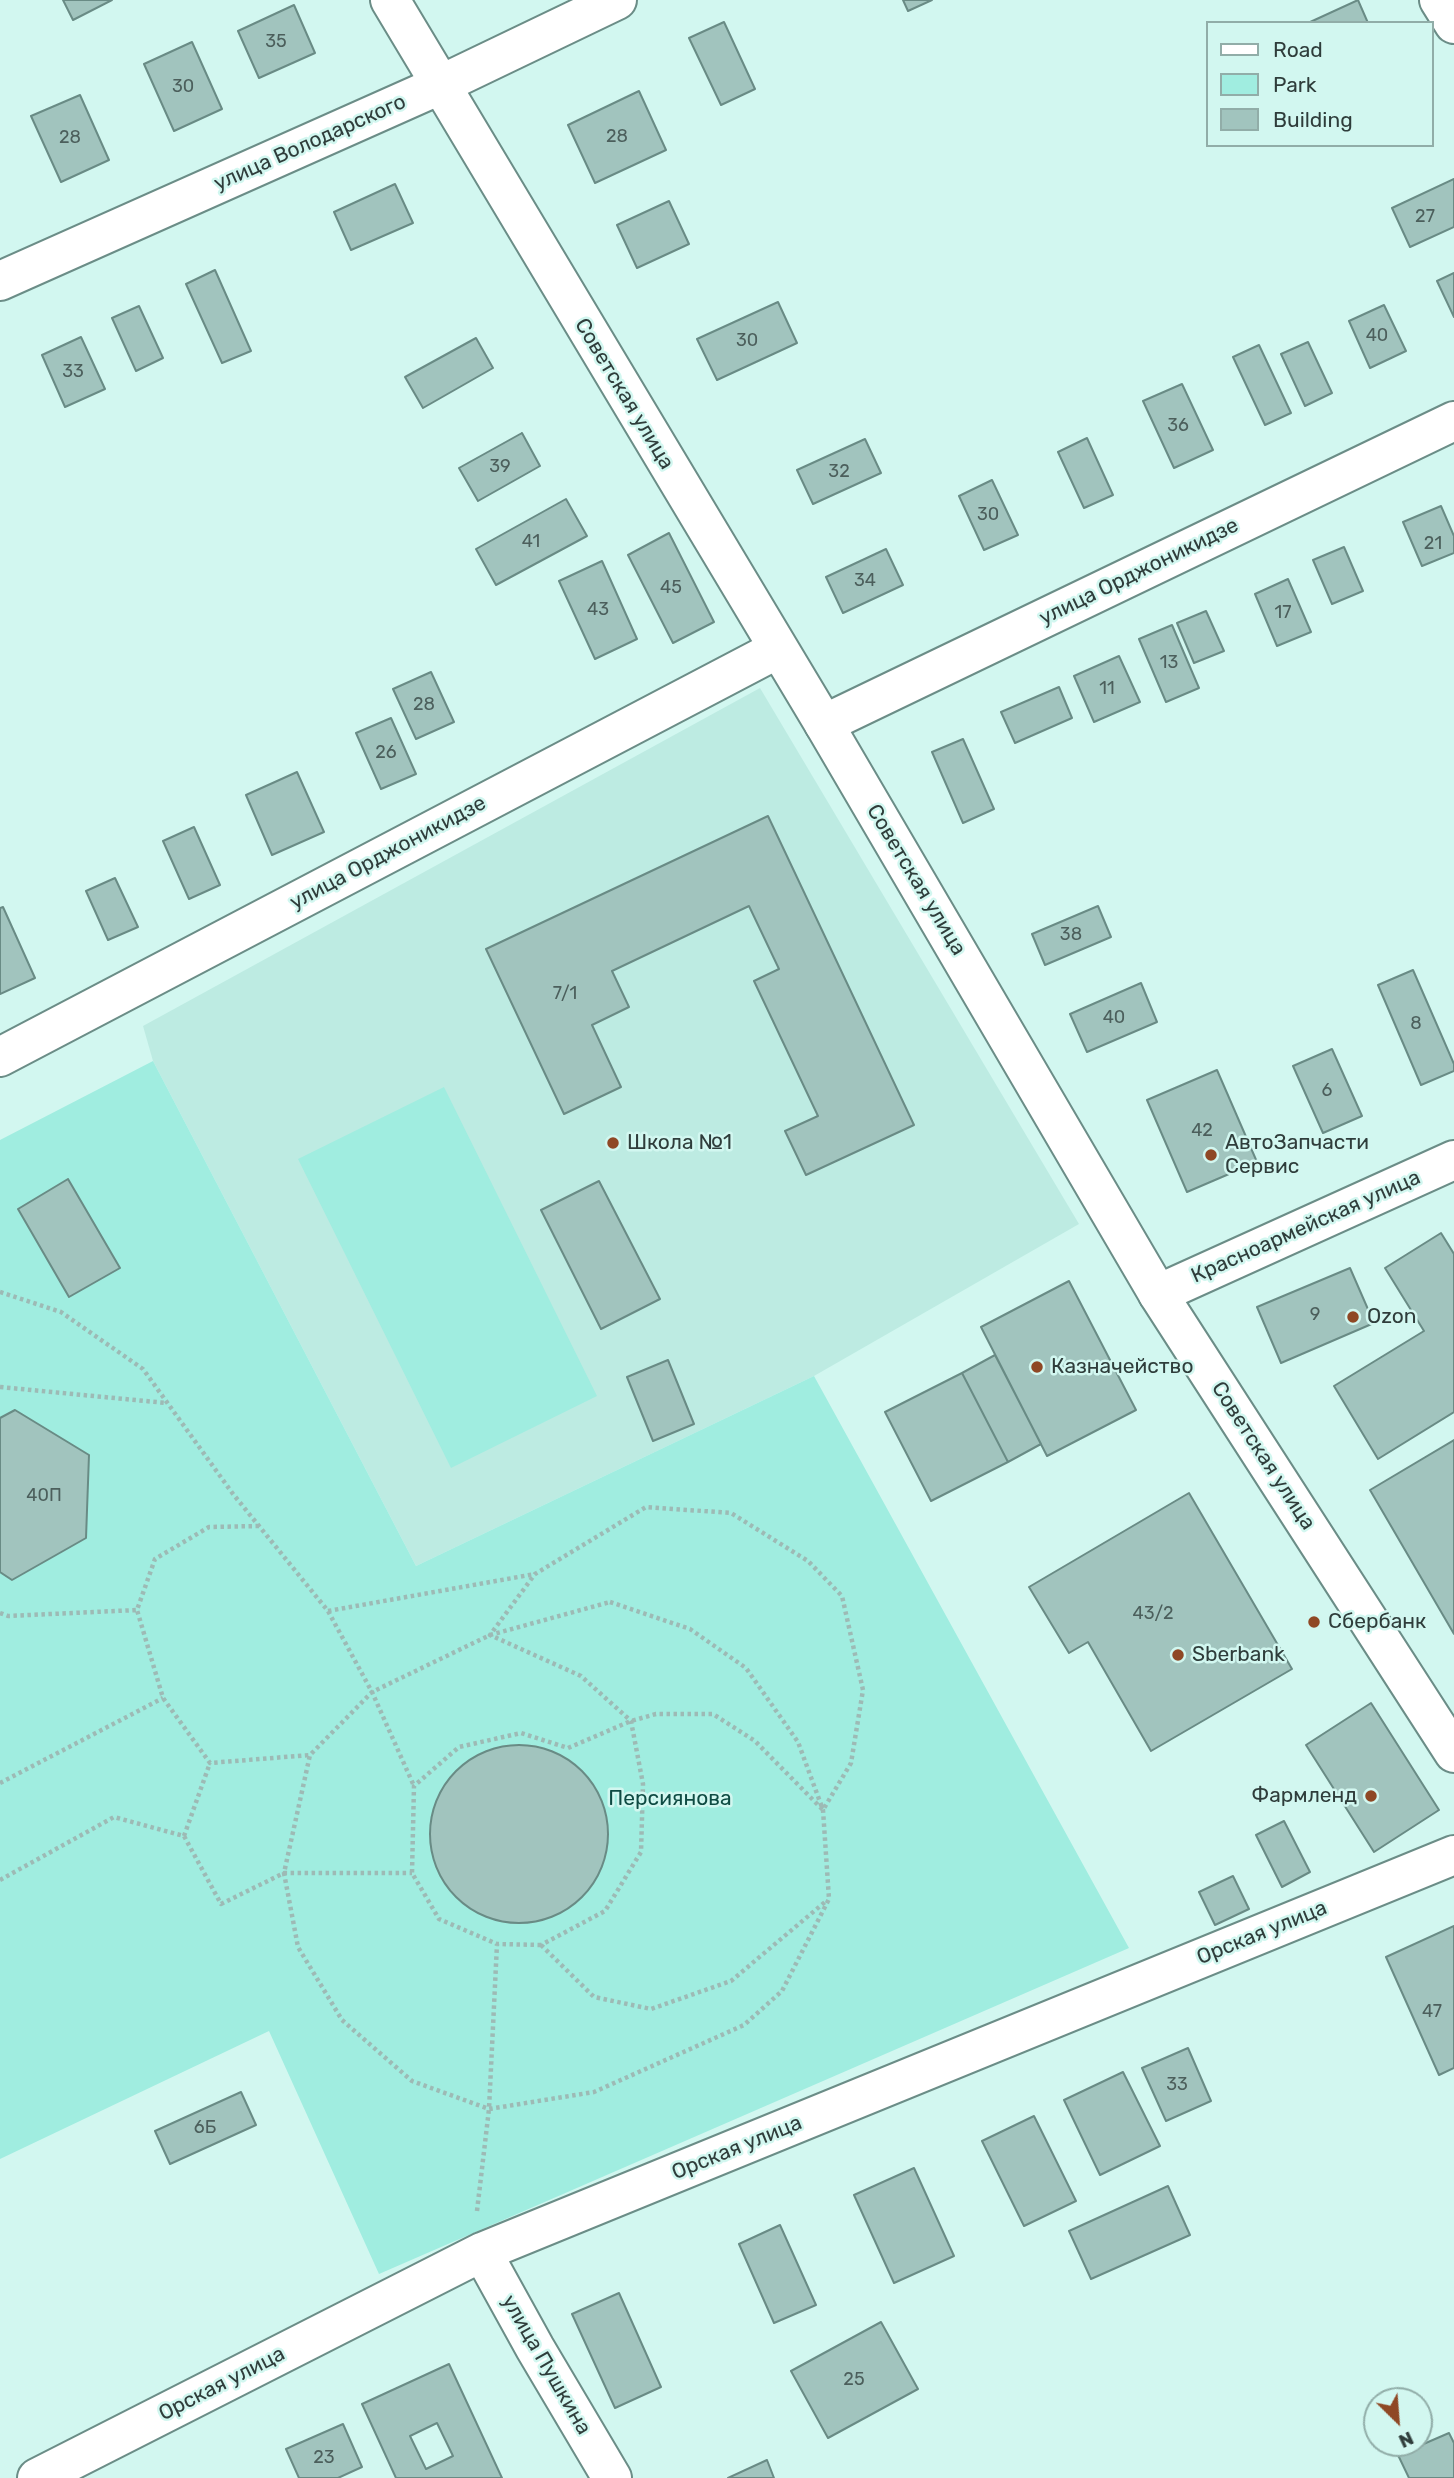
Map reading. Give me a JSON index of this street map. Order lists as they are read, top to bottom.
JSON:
{
  "streets": {
    "street": [
      "улица Володарского",
      "Советская улица",
      "улица Орджоникидзе",
      "Красноармейская улица",
      "Орская улица",
      "улица Пушкина"
    ]
  },
  "crossings": [
    ["улица Володарского", "Советская улица"],
    ["Советская улица", "улица Орджоникидзе"],
    ["Советская улица", "Красноармейская улица"],
    ["Орская улица", "улица Пушкина"]
  ],
  "parks": ["Персиянова"],
  "places": [
    "Школа №1",
    "АвтоЗапчасти Сервис",
    "Ozon",
    "Казначейство",
    "Сбербанк",
    "Sberbank",
    "Фармленд"
  ],
  "house_numbers": [
    "35",
    "30",
    "28",
    "28",
    "27",
    "40",
    "30",
    "33",
    "36",
    "39",
    "32",
    "30",
    "41",
    "21",
    "34",
    "45",
    "43",
    "17",
    "13",
    "11",
    "28",
    "26",
    "38",
    "7/1",
    "40",
    "8",
    "6",
    "42",
    "9",
    "40П",
    "43/2",
    "47",
    "33",
    "6Б",
    "25",
    "23"
  ],
  "legend": ["Road", "Park", "Building"],
  "north": "bottom right"
}
